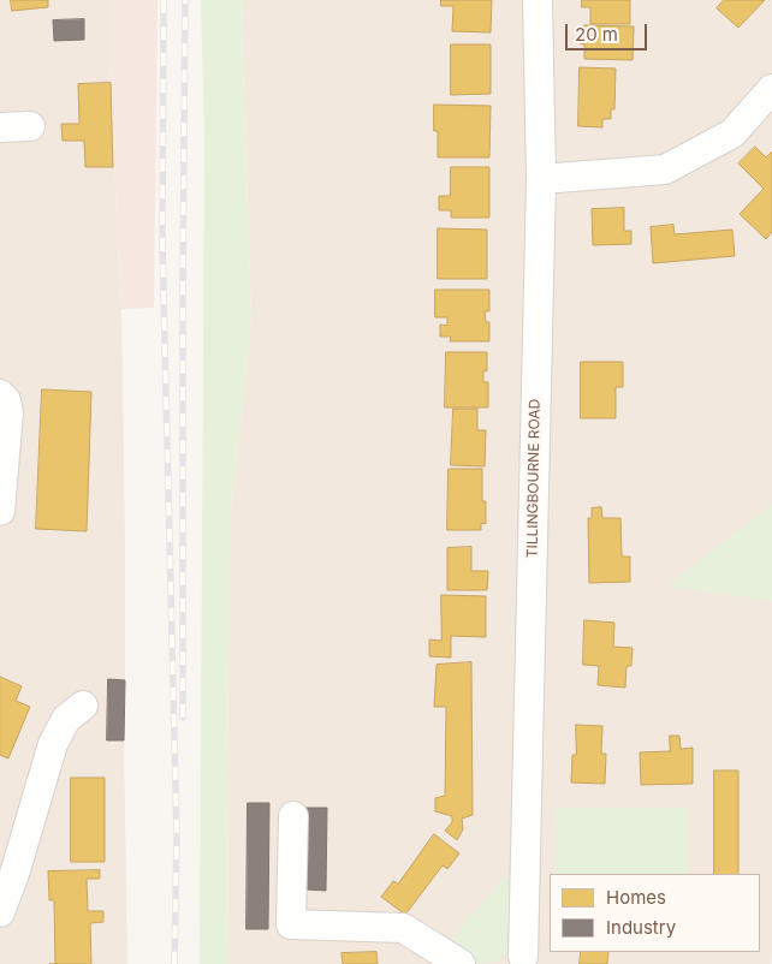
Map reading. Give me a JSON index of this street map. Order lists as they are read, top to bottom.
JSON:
{
  "streets": {
    "street": ["TILLINGBOURNE ROAD"]
  },
  "legend": ["Homes", "Industry"],
  "scale_bar": "20 m"
}
